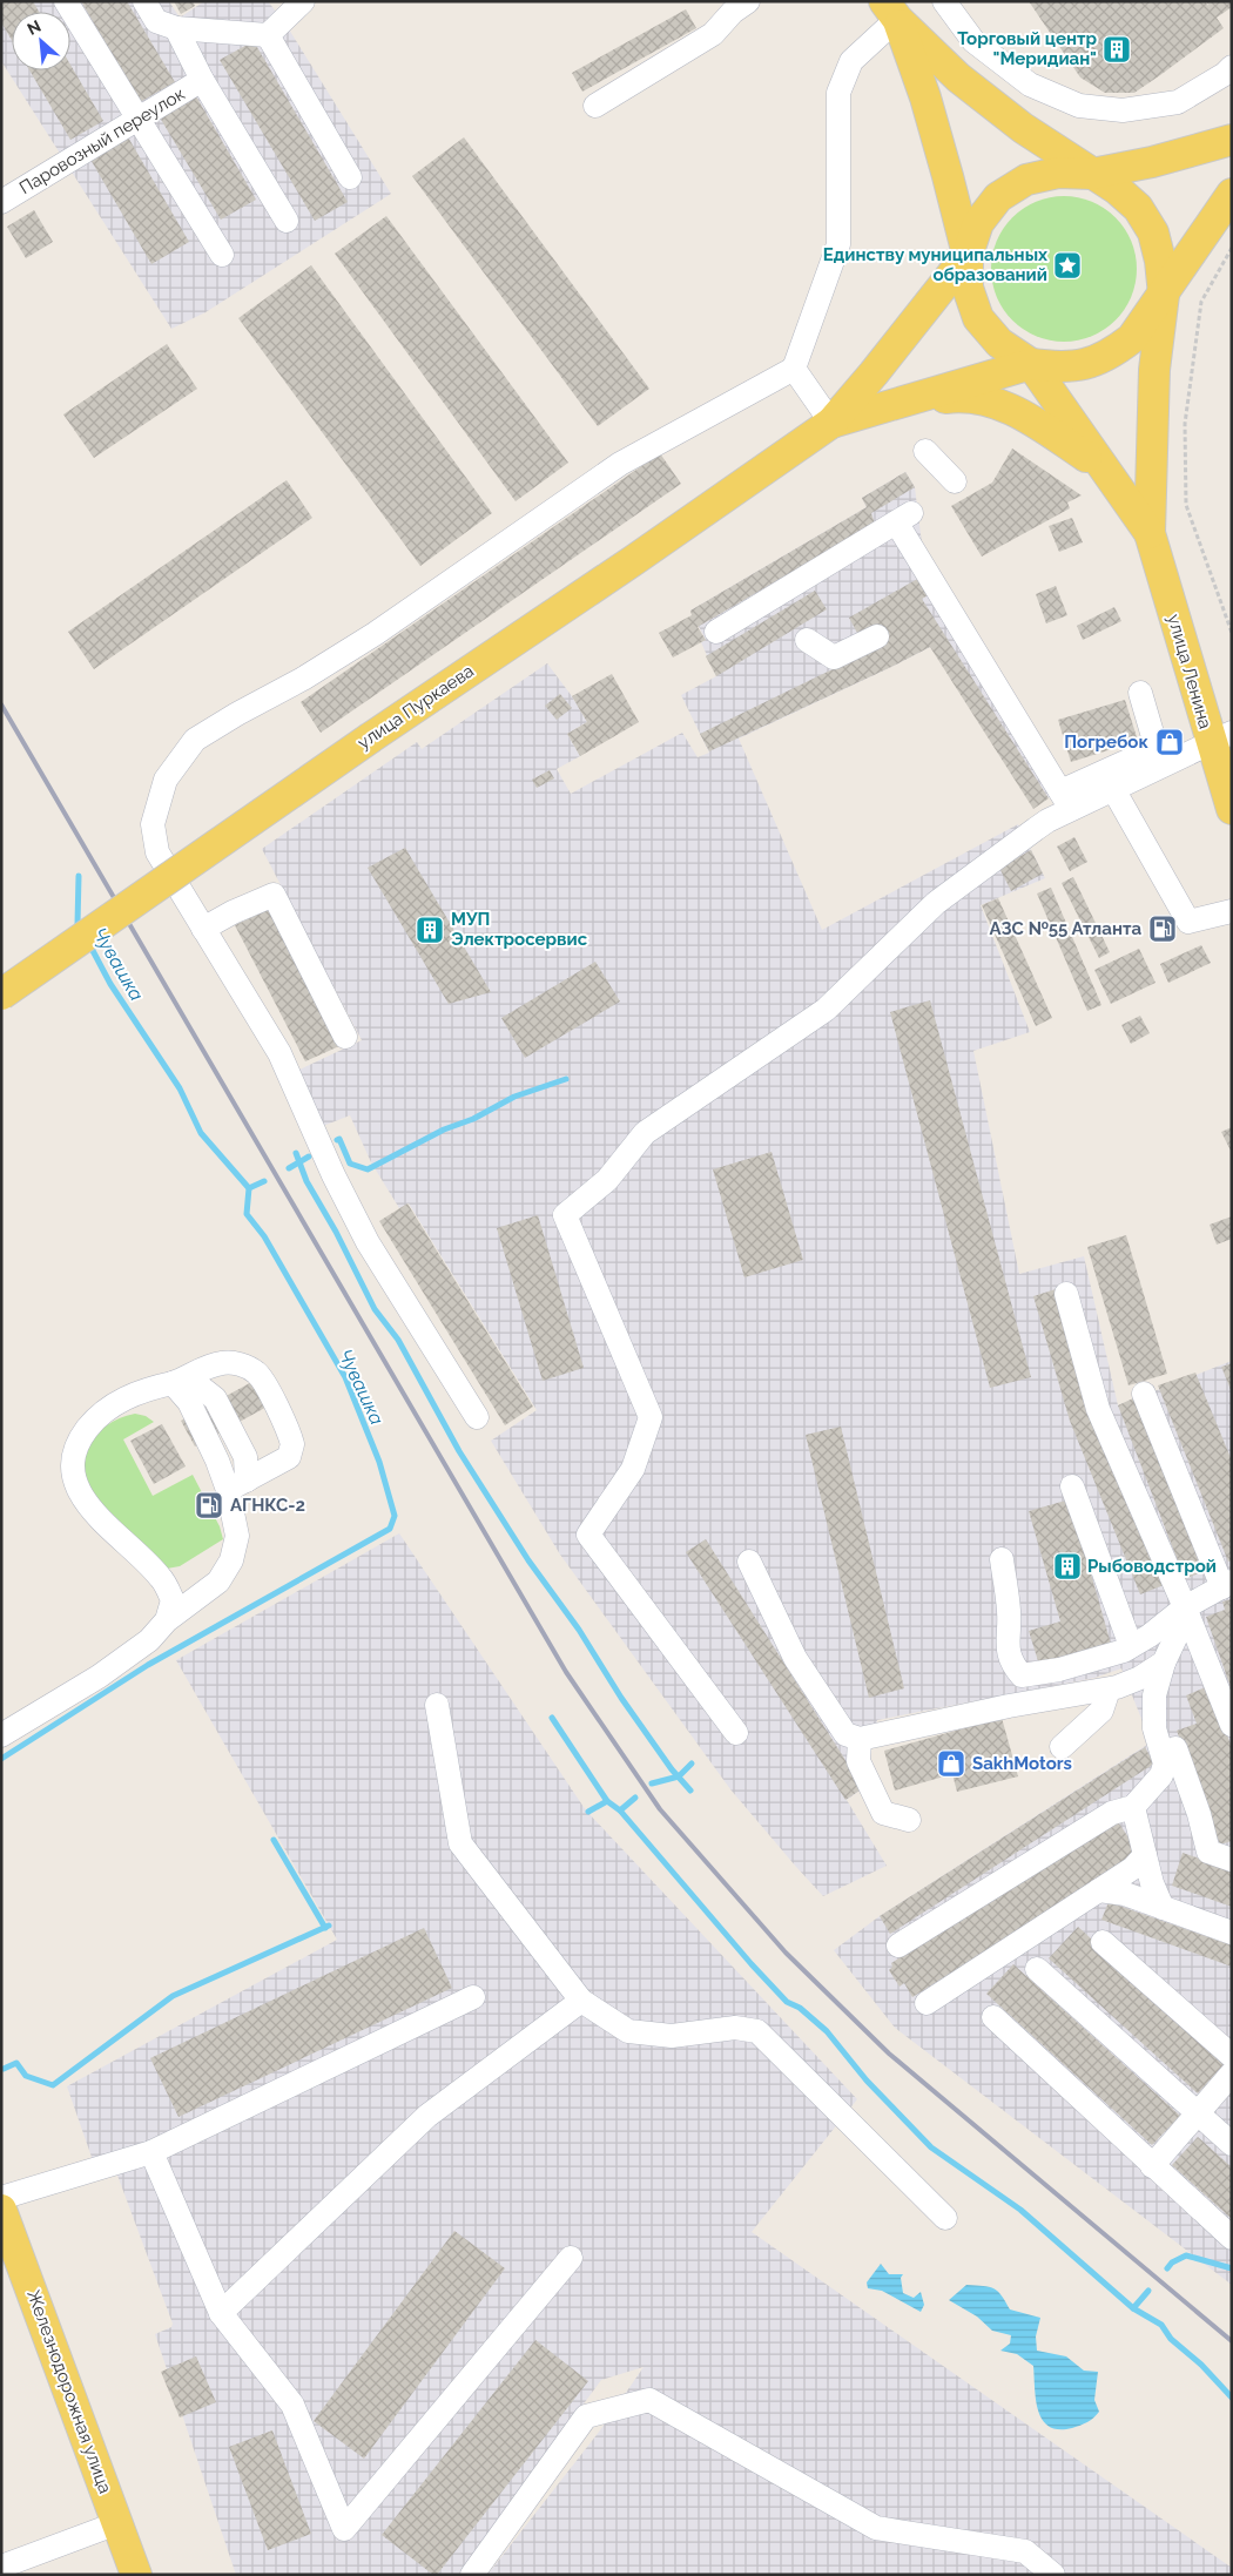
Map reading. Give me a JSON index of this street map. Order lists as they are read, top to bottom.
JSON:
{
  "streets": {
    "main road": ["улица Ленина", "улица Пуркаева", "Железнодорожная улица"],
    "street": ["Паровозный переулок"]
  },
  "water": ["Чувашка"],
  "places": {
    "building": ["Торговый центр \"Меридиан\"", "МУП Электросервис", "Рыбоводстрой"],
    "place": ["Единству муниципальных образований"],
    "shop": ["Погребок", "SakhMotors"],
    "fuel station": ["АЗС №55 Атланта", "АГНКС-2"]
  },
  "north": "top left"
}
